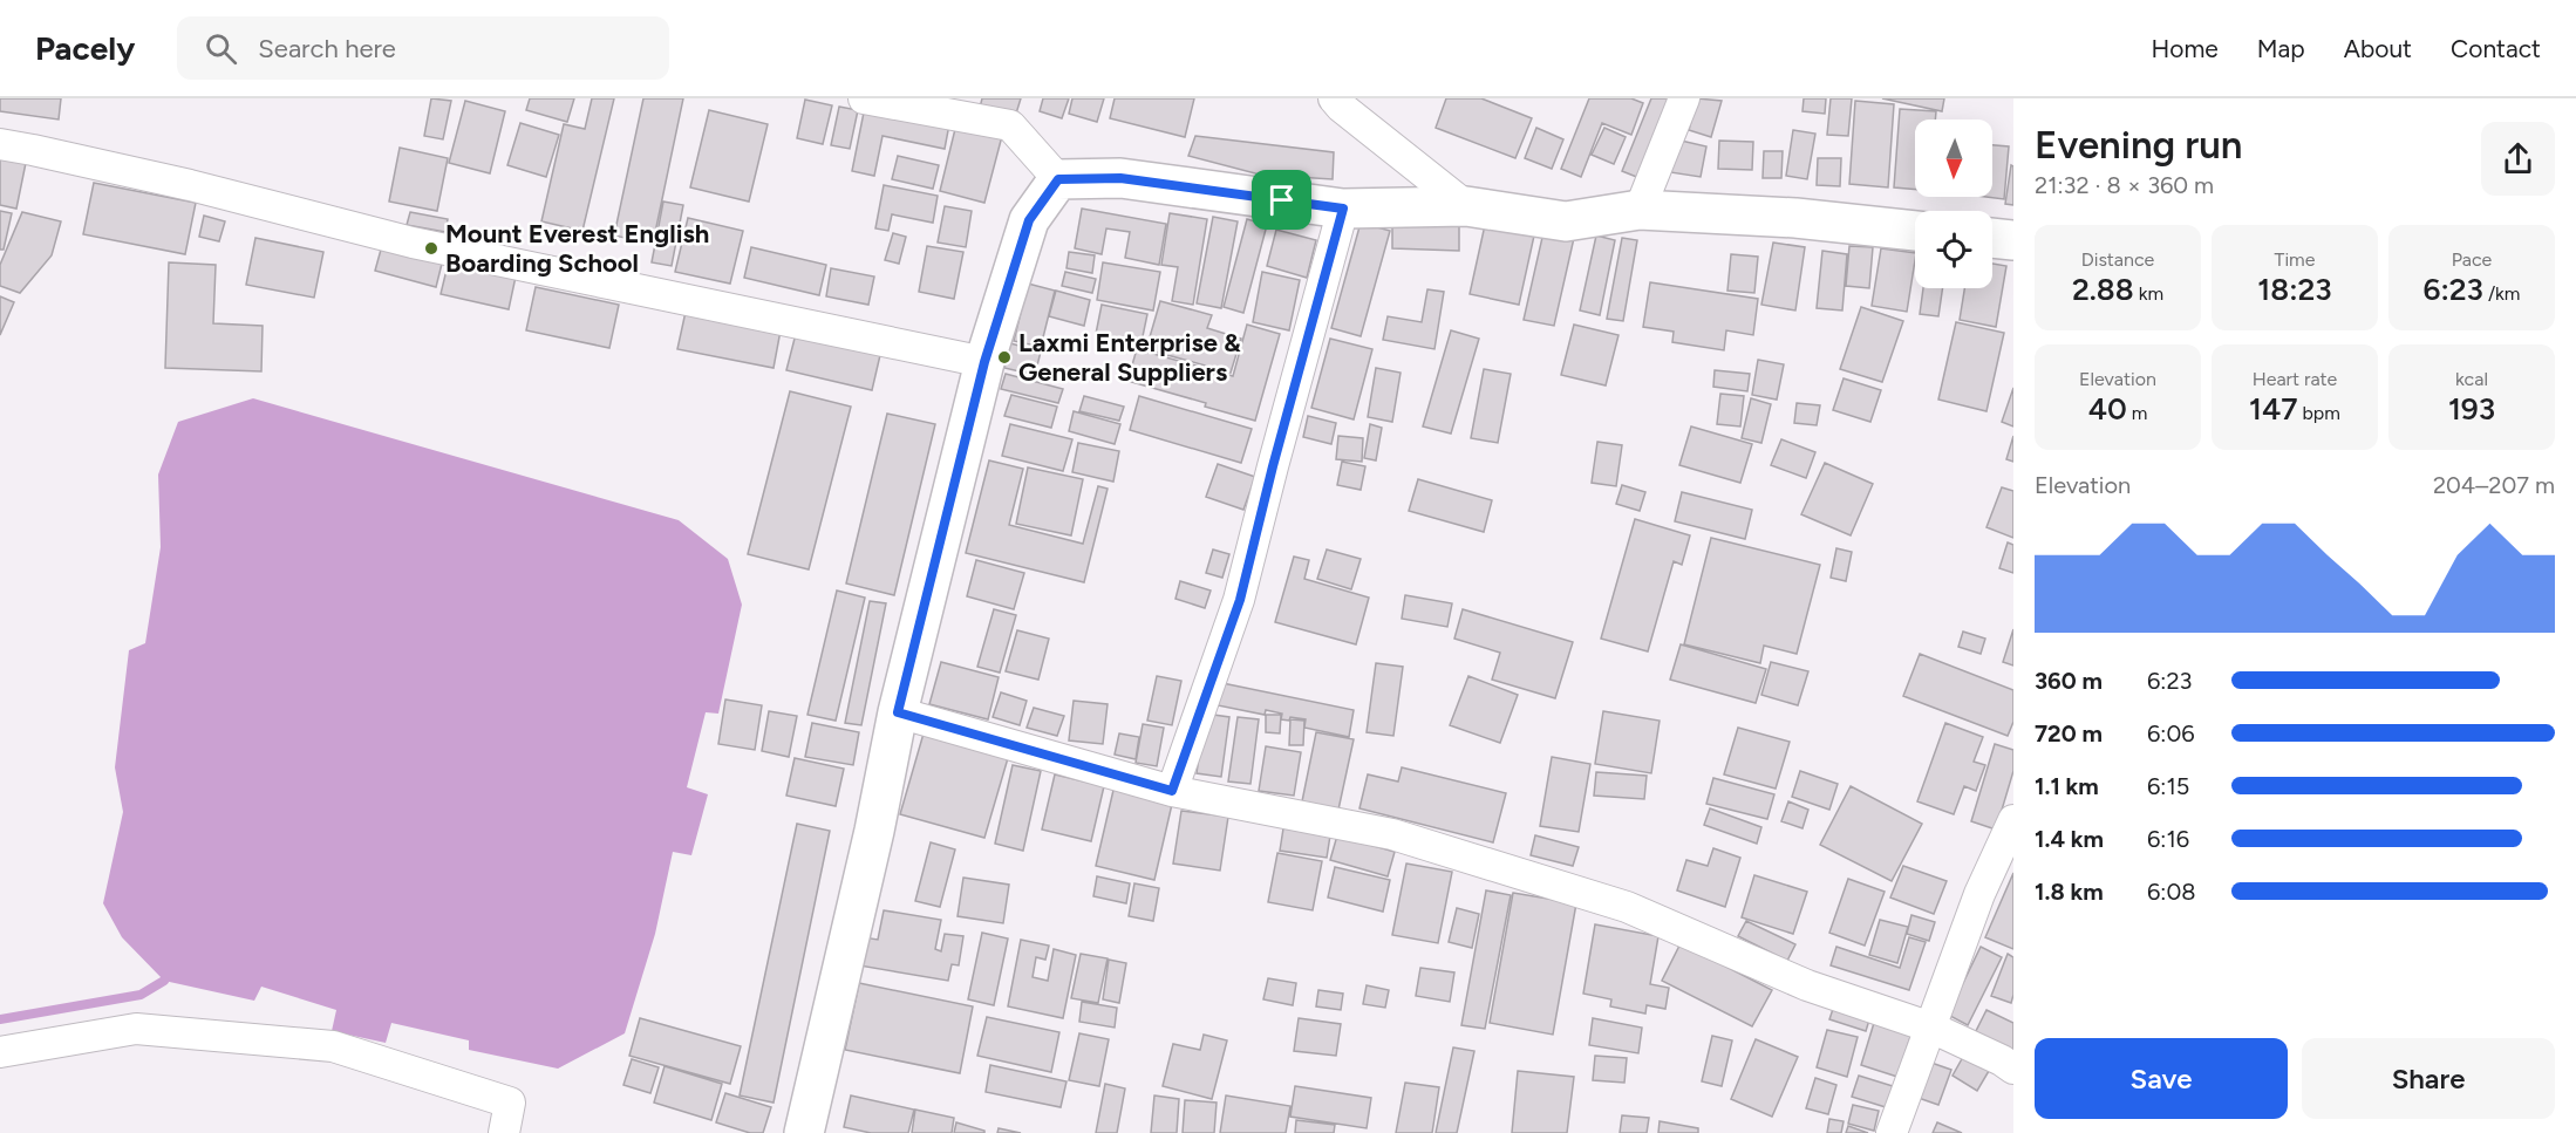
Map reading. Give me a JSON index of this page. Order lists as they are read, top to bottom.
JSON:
{
  "places": ["Mount Everest English Boarding School", "Laxmi Enterprise & General Suppliers"],
  "north": "bottom",
  "page": {
    "header": "Pacely",
    "search": "Search here",
    "nav": [
      "Home",
      "Map",
      "About",
      "Contact"
    ],
    "heading": ["Evening run", "21:32 · 8 × 360 m"],
    "stats": [
      ["Distance", "2.88 km"],
      ["Time", "18:23"],
      ["Pace", "6:23 /km"],
      ["Elevation", "40 m"],
      ["Heart rate", "147 bpm"],
      ["kcal", "193"]
    ],
    "chart": ["Elevation", "204–207 m"],
    "list": [
      {
        "name": "360 m",
        "note": "6:23"
      },
      {
        "name": "720 m",
        "note": "6:06"
      },
      {
        "name": "1.1 km",
        "note": "6:15"
      },
      {
        "name": "1.4 km",
        "note": "6:16"
      },
      {
        "name": "1.8 km",
        "note": "6:08"
      }
    ],
    "buttons": ["Save", "Share"]
  }
}
